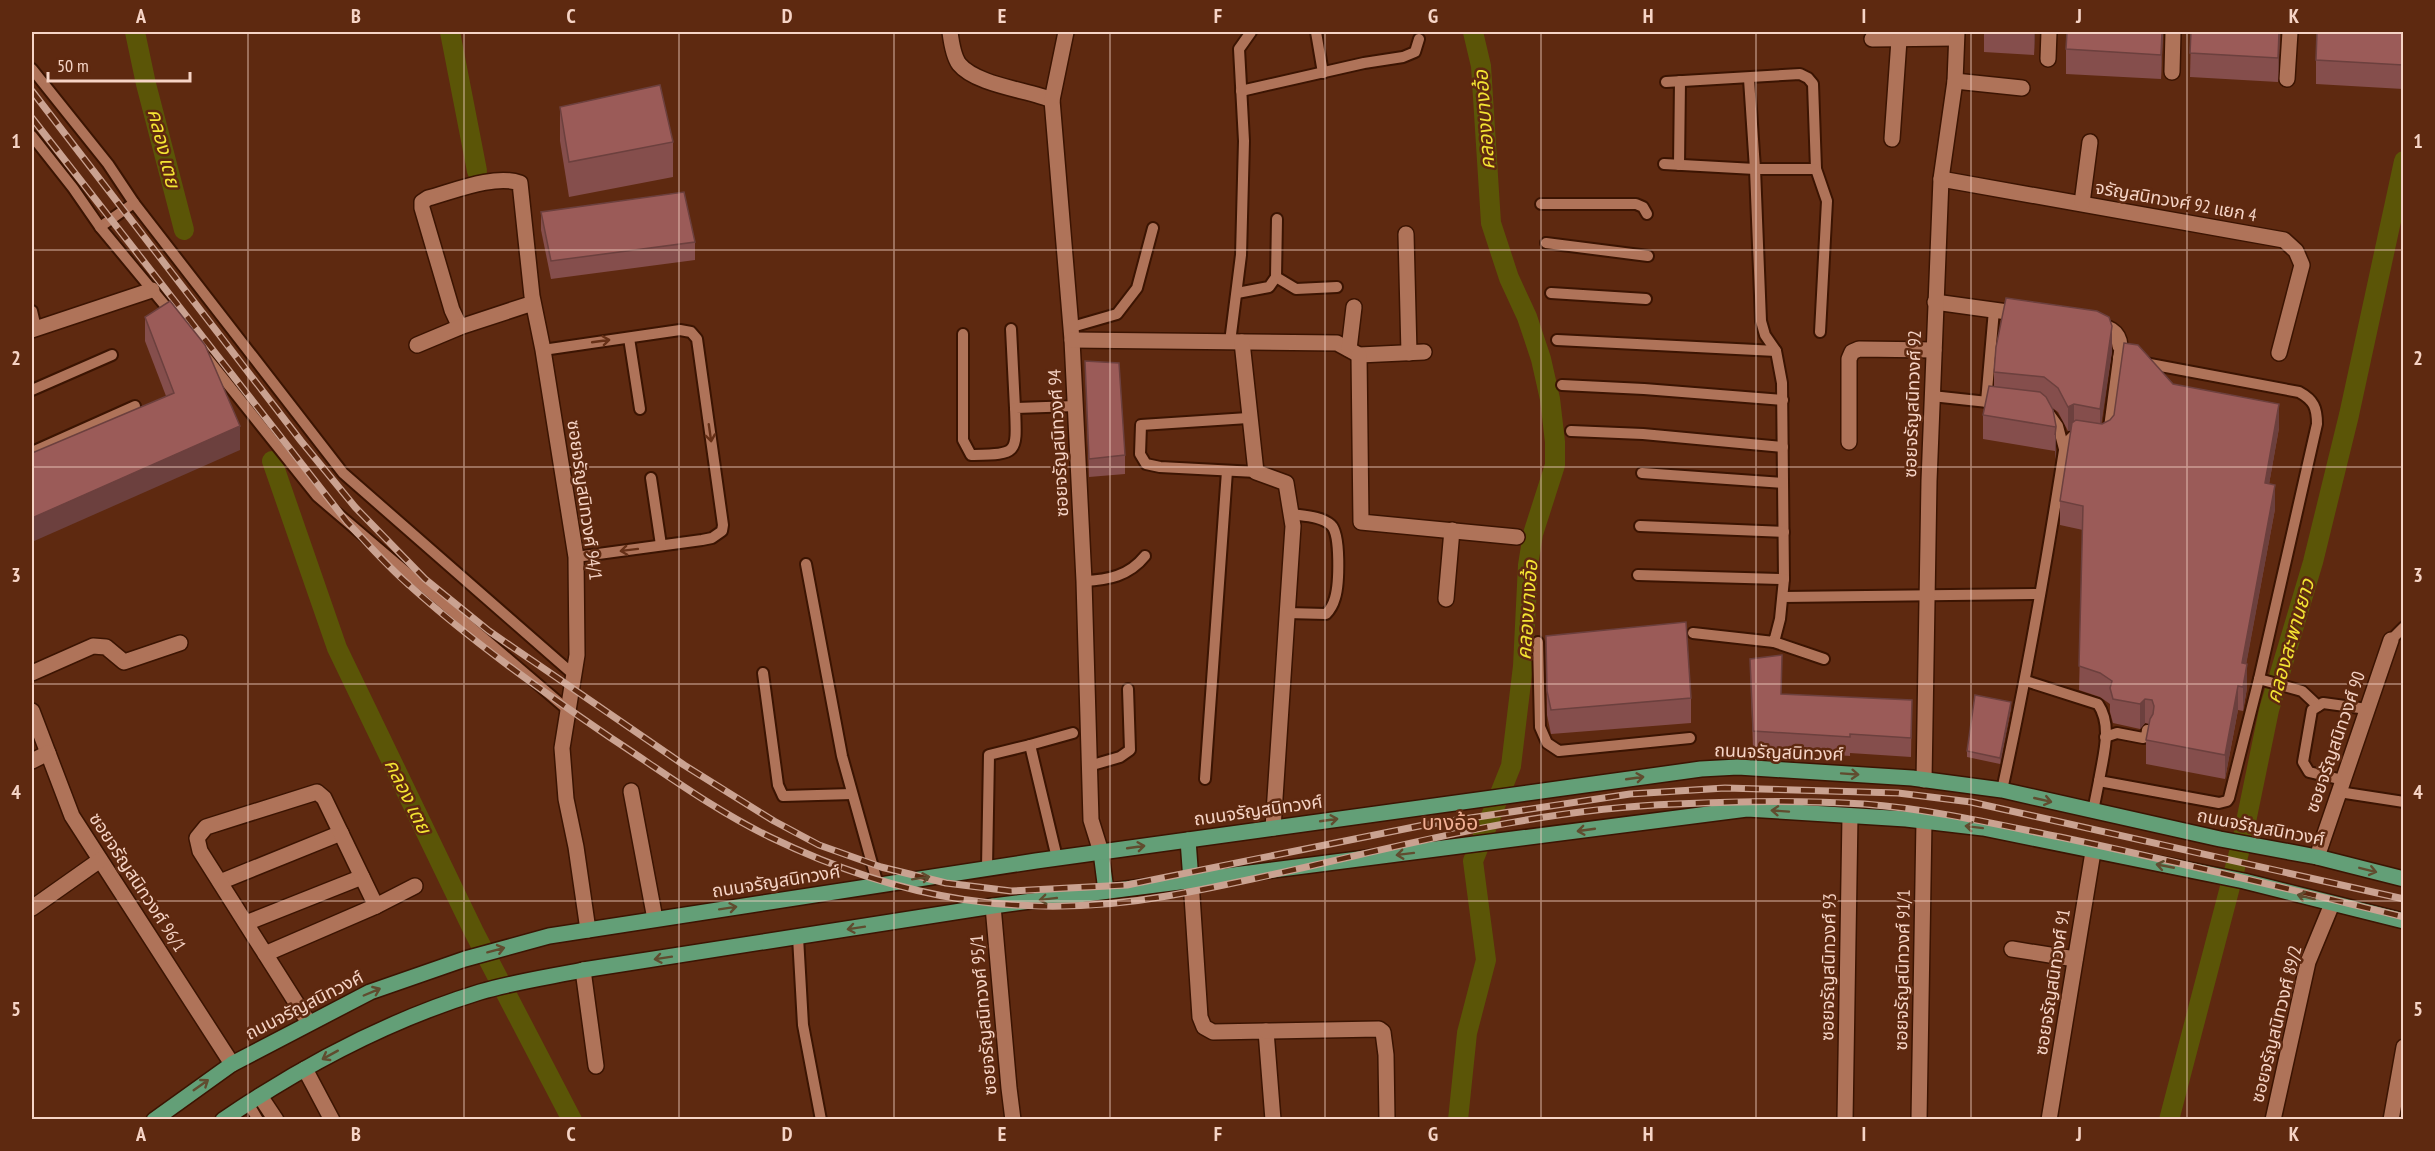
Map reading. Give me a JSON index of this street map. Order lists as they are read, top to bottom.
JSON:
{
  "streets": {
    "main road": ["ถนนจรัญสนิทวงศ์"],
    "street": [
      "จรัญสนิทวงศ์ 92 แยก 4",
      "ซอยจรัญสนิทวงศ์ 92",
      "ซอยจรัญสนิทวงศ์ 94",
      "ซอยจรัญสนิทวงศ์ 94/1",
      "ซอยจรัญสนิทวงศ์ 90",
      "ซอยจรัญสนิทวงศ์ 96/1",
      "ซอยจรัญสนิทวงศ์ 93",
      "ซอยจรัญสนิทวงศ์ 91/1",
      "ซอยจรัญสนิทวงศ์ 91",
      "ซอยจรัญสนิทวงศ์ 95/1",
      "ซอยจรัญสนิทวงศ์ 89/2"
    ]
  },
  "crossings": [
    ["จรัญสนิทวงศ์ 92 แยก 4", "ซอยจรัญสนิทวงศ์ 92"],
    ["ซอยจรัญสนิทวงศ์ 92", "ถนนจรัญสนิทวงศ์"],
    ["ซอยจรัญสนิทวงศ์ 94", "ถนนจรัญสนิทวงศ์"],
    ["ซอยจรัญสนิทวงศ์ 94/1", "ถนนจรัญสนิทวงศ์"],
    ["ซอยจรัญสนิทวงศ์ 90", "ถนนจรัญสนิทวงศ์"],
    ["ถนนจรัญสนิทวงศ์", "ซอยจรัญสนิทวงศ์ 96/1"]
  ],
  "districts": ["บางอ้อ"],
  "water": ["คลองบางอ้อ", "คลอง เตย", "คลองสะพานยาว"],
  "scale_bar": "50 m",
  "grid": {
    "columns": [
      "A",
      "B",
      "C",
      "D",
      "E",
      "F",
      "G",
      "H",
      "I",
      "J",
      "K"
    ],
    "rows": [
      "1",
      "2",
      "3",
      "4",
      "5"
    ]
  }
}
